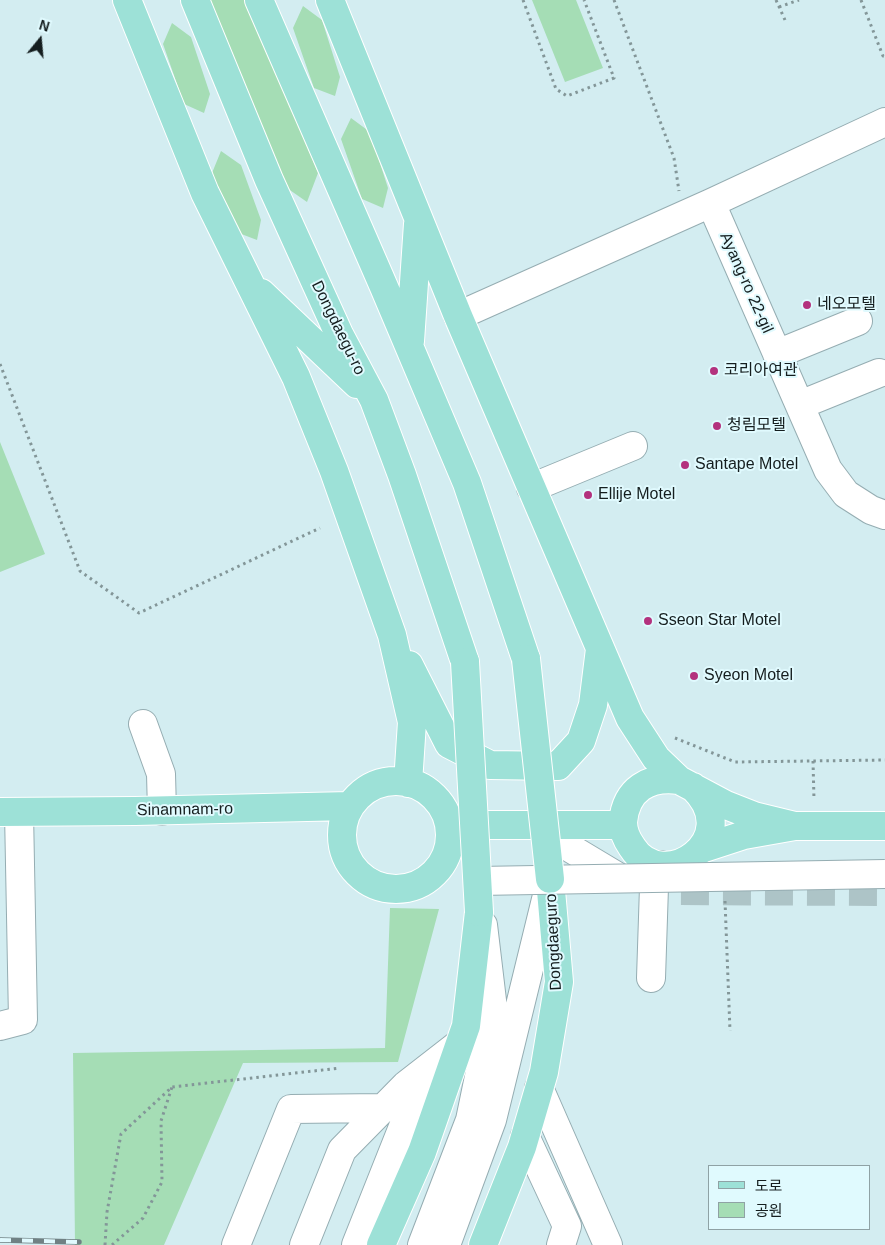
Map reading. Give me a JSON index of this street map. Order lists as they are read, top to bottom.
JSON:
{
  "streets": {
    "main road": ["Dongdaegu-ro", "Sinamnam-ro", "Dongdaeguro"],
    "street": ["Ayang-ro 22-gil"]
  },
  "places": [
    "네오모텔",
    "코리아여관",
    "청림모텔",
    "Santape Motel",
    "Ellije Motel",
    "Sseon Star Motel",
    "Syeon Motel"
  ],
  "legend": ["도로", "공원"],
  "north": "top"
}
